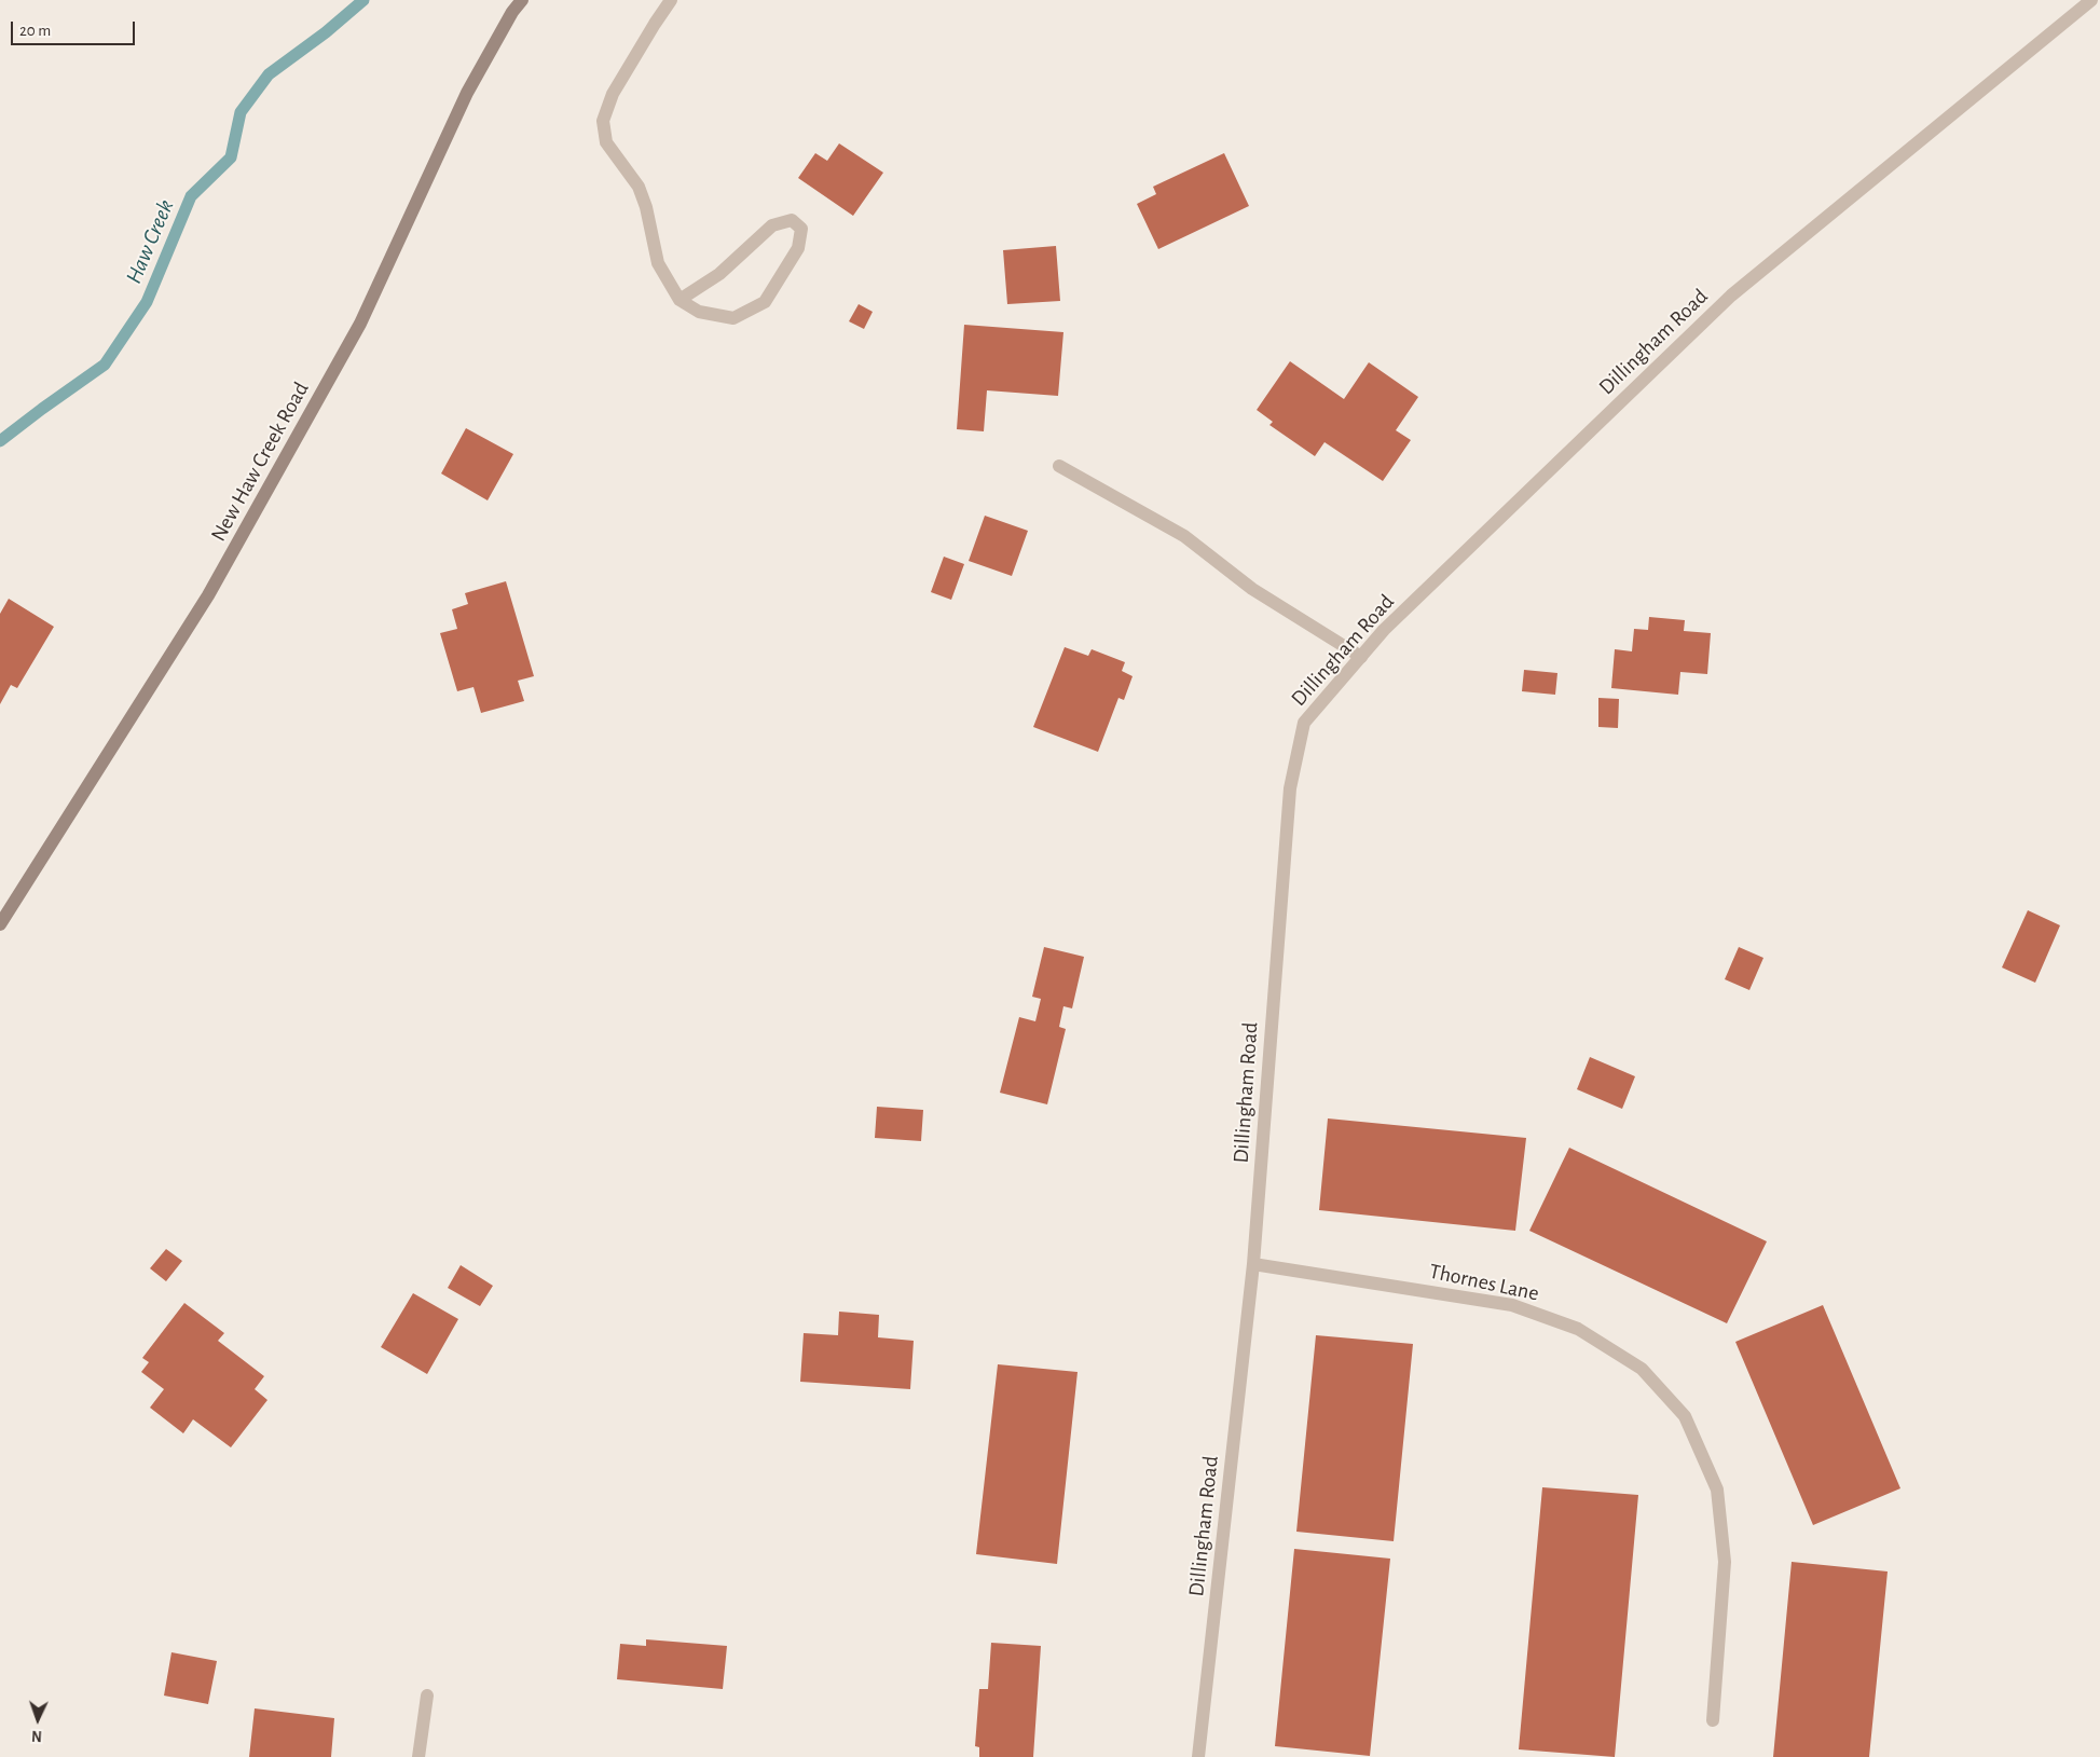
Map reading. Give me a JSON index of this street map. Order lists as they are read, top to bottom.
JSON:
{
  "streets": {
    "street": ["Dillingham Road", "New Haw Creek Road", "Thornes Lane"]
  },
  "crossings": [
    ["Dillingham Road", "Thornes Lane"]
  ],
  "water": ["Haw Creek"],
  "scale_bar": "20 m",
  "north": "bottom"
}
